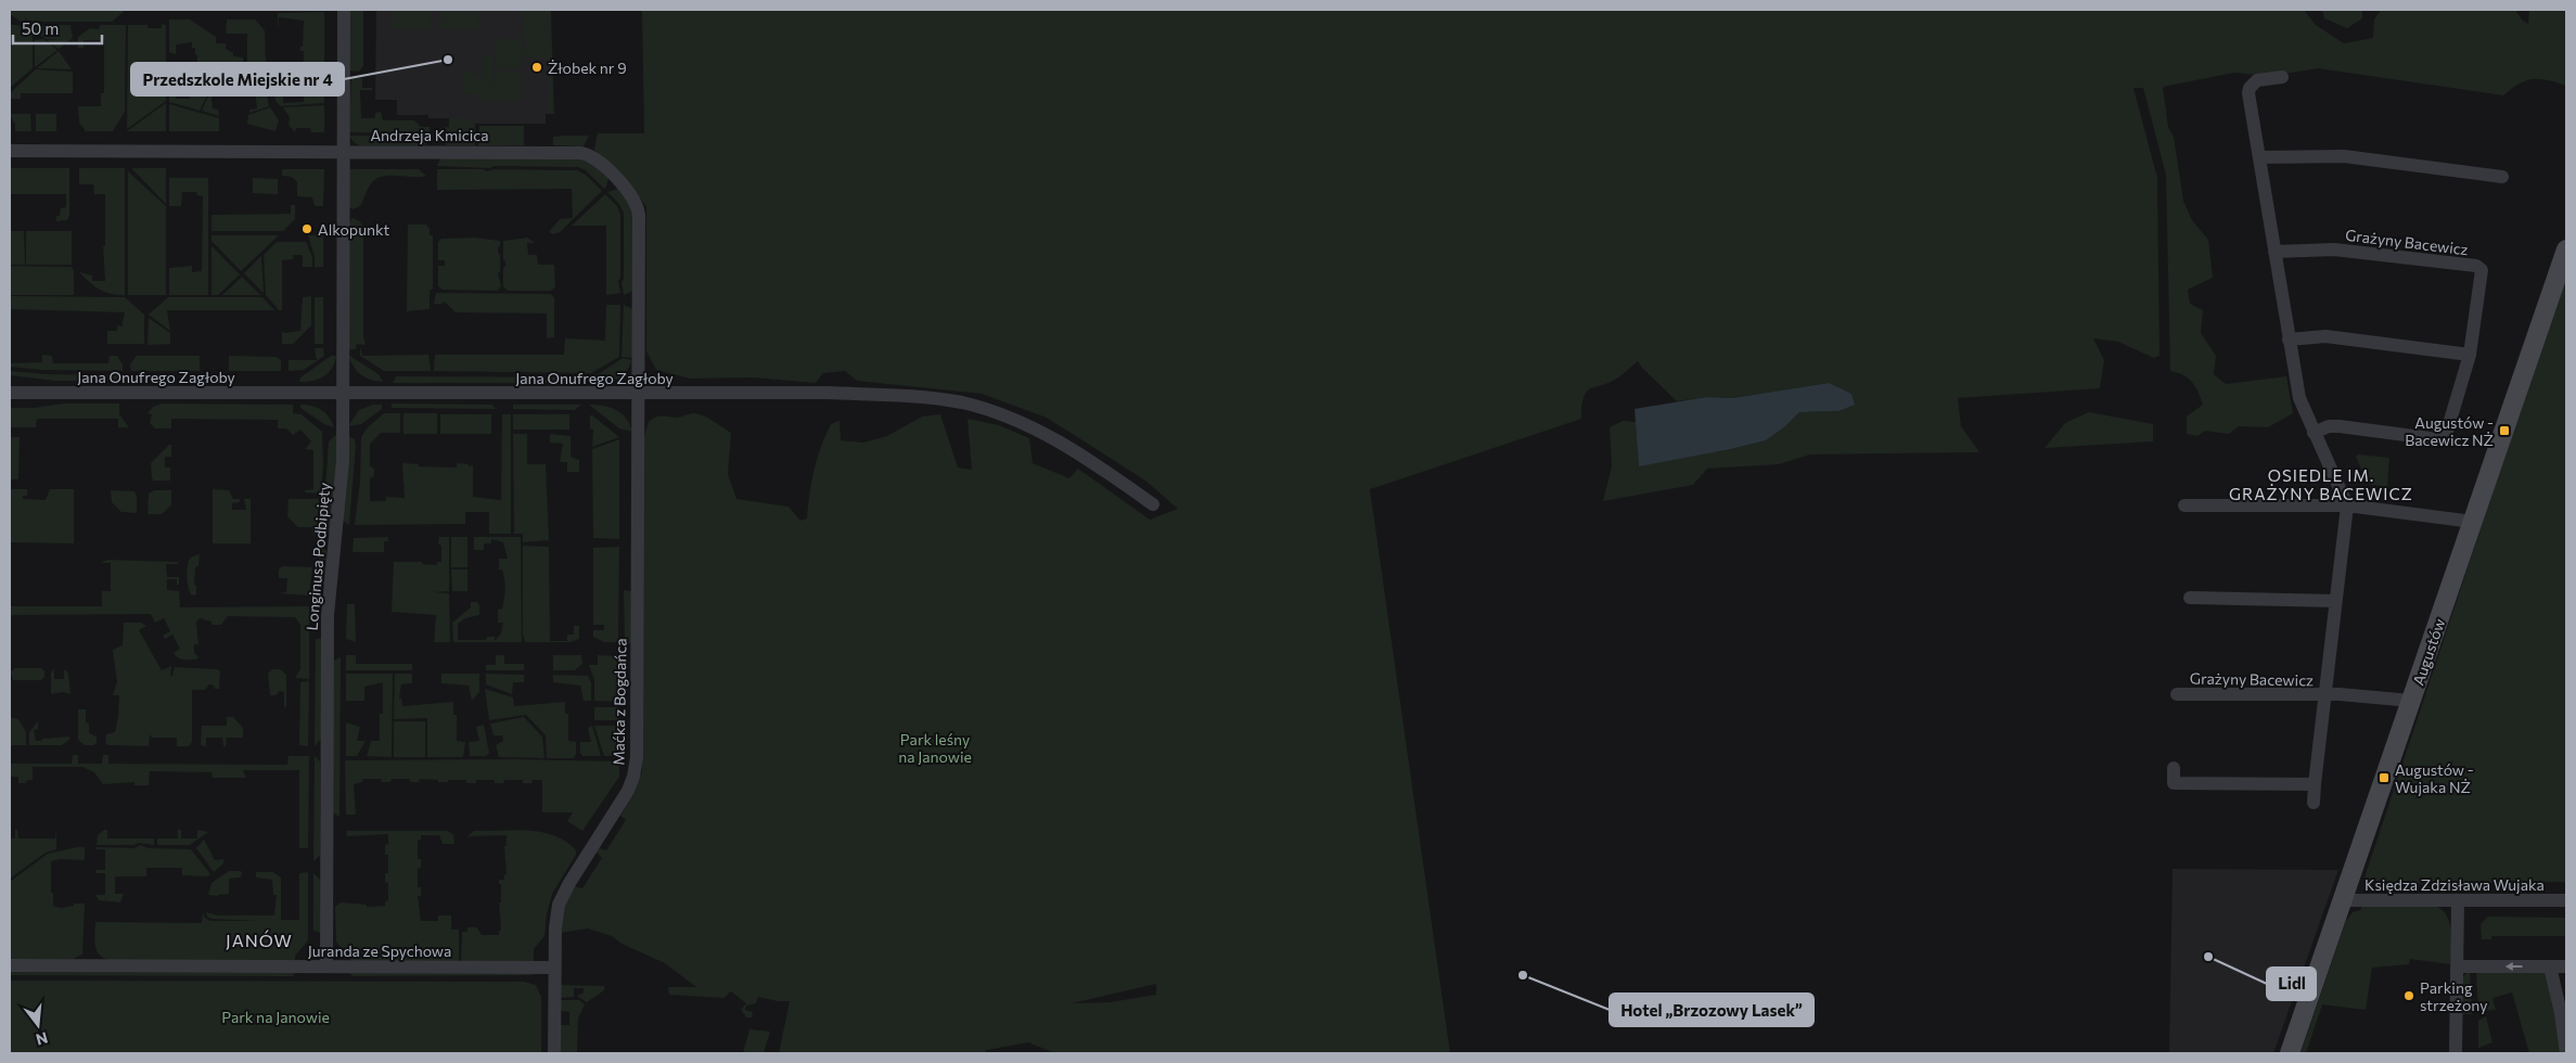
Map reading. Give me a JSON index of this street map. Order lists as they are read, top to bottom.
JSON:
{
  "streets": {
    "street": [
      "Andrzeja Kmicica",
      "Grażyny Bacewicz",
      "Jana Onufrego Zagłoby",
      "Longinusa Podbipięty",
      "Augustów",
      "Maćka z Bogdańca",
      "Księdza Zdzisława Wujaka",
      "Juranda ze Spychowa"
    ]
  },
  "crossings": [
    ["Andrzeja Kmicica", "Jana Onufrego Zagłoby"],
    ["Andrzeja Kmicica", "Longinusa Podbipięty"],
    ["Andrzeja Kmicica", "Maćka z Bogdańca"],
    ["Grażyny Bacewicz", "Augustów"],
    ["Jana Onufrego Zagłoby", "Longinusa Podbipięty"],
    ["Jana Onufrego Zagłoby", "Maćka z Bogdańca"],
    ["Longinusa Podbipięty", "Juranda ze Spychowa"],
    ["Augustów", "Księdza Zdzisława Wujaka"],
    ["Maćka z Bogdańca", "Juranda ze Spychowa"]
  ],
  "districts": ["OSIEDLE IM. GRAŻYNY BACEWICZ", "JANÓW"],
  "parks": ["Park leśny na Janowie", "Park na Janowie"],
  "places": {
    "other": [
      "Przedszkole Miejskie nr 4",
      "Żłobek nr 9",
      "Alkopunkt",
      "Lidl",
      "Hotel „Brzozowy Lasek”",
      "Parking strzeżony"
    ],
    "transit": ["Augustów - Bacewicz NŻ", "Augustów - Wujaka NŻ"]
  },
  "scale_bar": "50 m",
  "north": "bottom"
}
